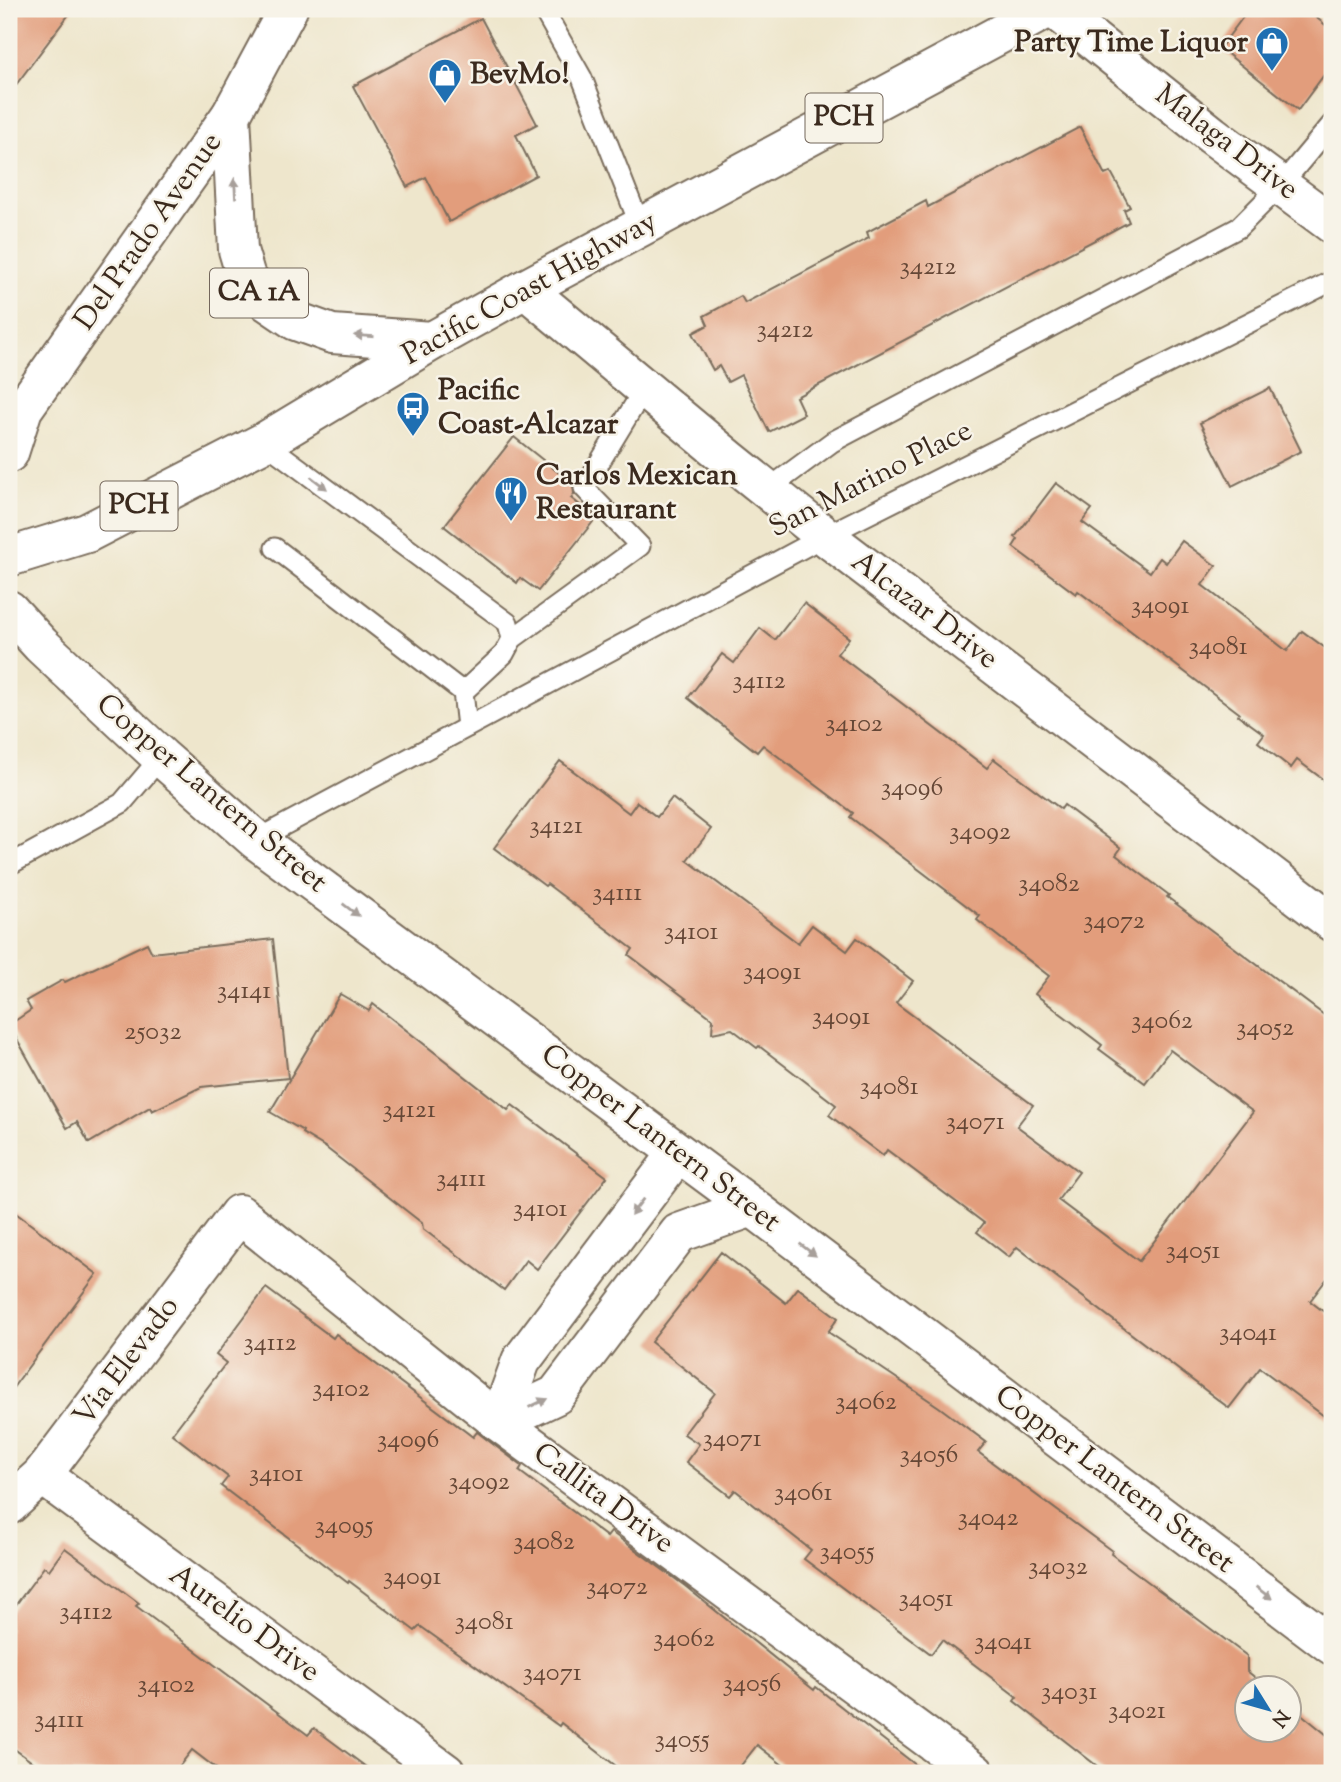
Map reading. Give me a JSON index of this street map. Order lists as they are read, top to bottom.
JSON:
{
  "streets": {
    "main road": [
      "PCH",
      "Malaga Drive",
      "Del Prado Avenue",
      "Pacific Coast Highway",
      "CA 1A",
      "Alcazar Drive",
      "Copper Lantern Street",
      "Via Elevado",
      "Callita Drive",
      "Aurelio Drive"
    ],
    "lane": ["San Marino Place"]
  },
  "crossings": [
    ["Del Prado Avenue", "CA 1A"],
    ["Pacific Coast Highway", "CA 1A"],
    ["Pacific Coast Highway", "Alcazar Drive"],
    ["San Marino Place", "Alcazar Drive"],
    ["San Marino Place", "Copper Lantern Street"],
    ["Via Elevado", "Callita Drive"],
    ["Via Elevado", "Aurelio Drive"]
  ],
  "one_way": ["Copper Lantern Street"],
  "places": {
    "shop": ["Party Time Liquor", "BevMo!"],
    "bus stop": ["Pacific Coast-Alcazar"],
    "restaurant": ["Carlos Mexican Restaurant"]
  },
  "house_numbers": [
    "34212",
    "34212",
    "34091",
    "34081",
    "34112",
    "34102",
    "34096",
    "34121",
    "34092",
    "34082",
    "34111",
    "34072",
    "34101",
    "34091",
    "34141",
    "34091",
    "34062",
    "34052",
    "25032",
    "34081",
    "34121",
    "34071",
    "34111",
    "34101",
    "34051",
    "34041",
    "34112",
    "34102",
    "34062",
    "34071",
    "34096",
    "34056",
    "34101",
    "34092",
    "34061",
    "34042",
    "34095",
    "34082",
    "34055",
    "34032",
    "34091",
    "34072",
    "34051",
    "34112",
    "34081",
    "34062",
    "34041",
    "34071",
    "34056",
    "34102",
    "34031",
    "34021",
    "34111",
    "34055"
  ],
  "north": "bottom right"
}
